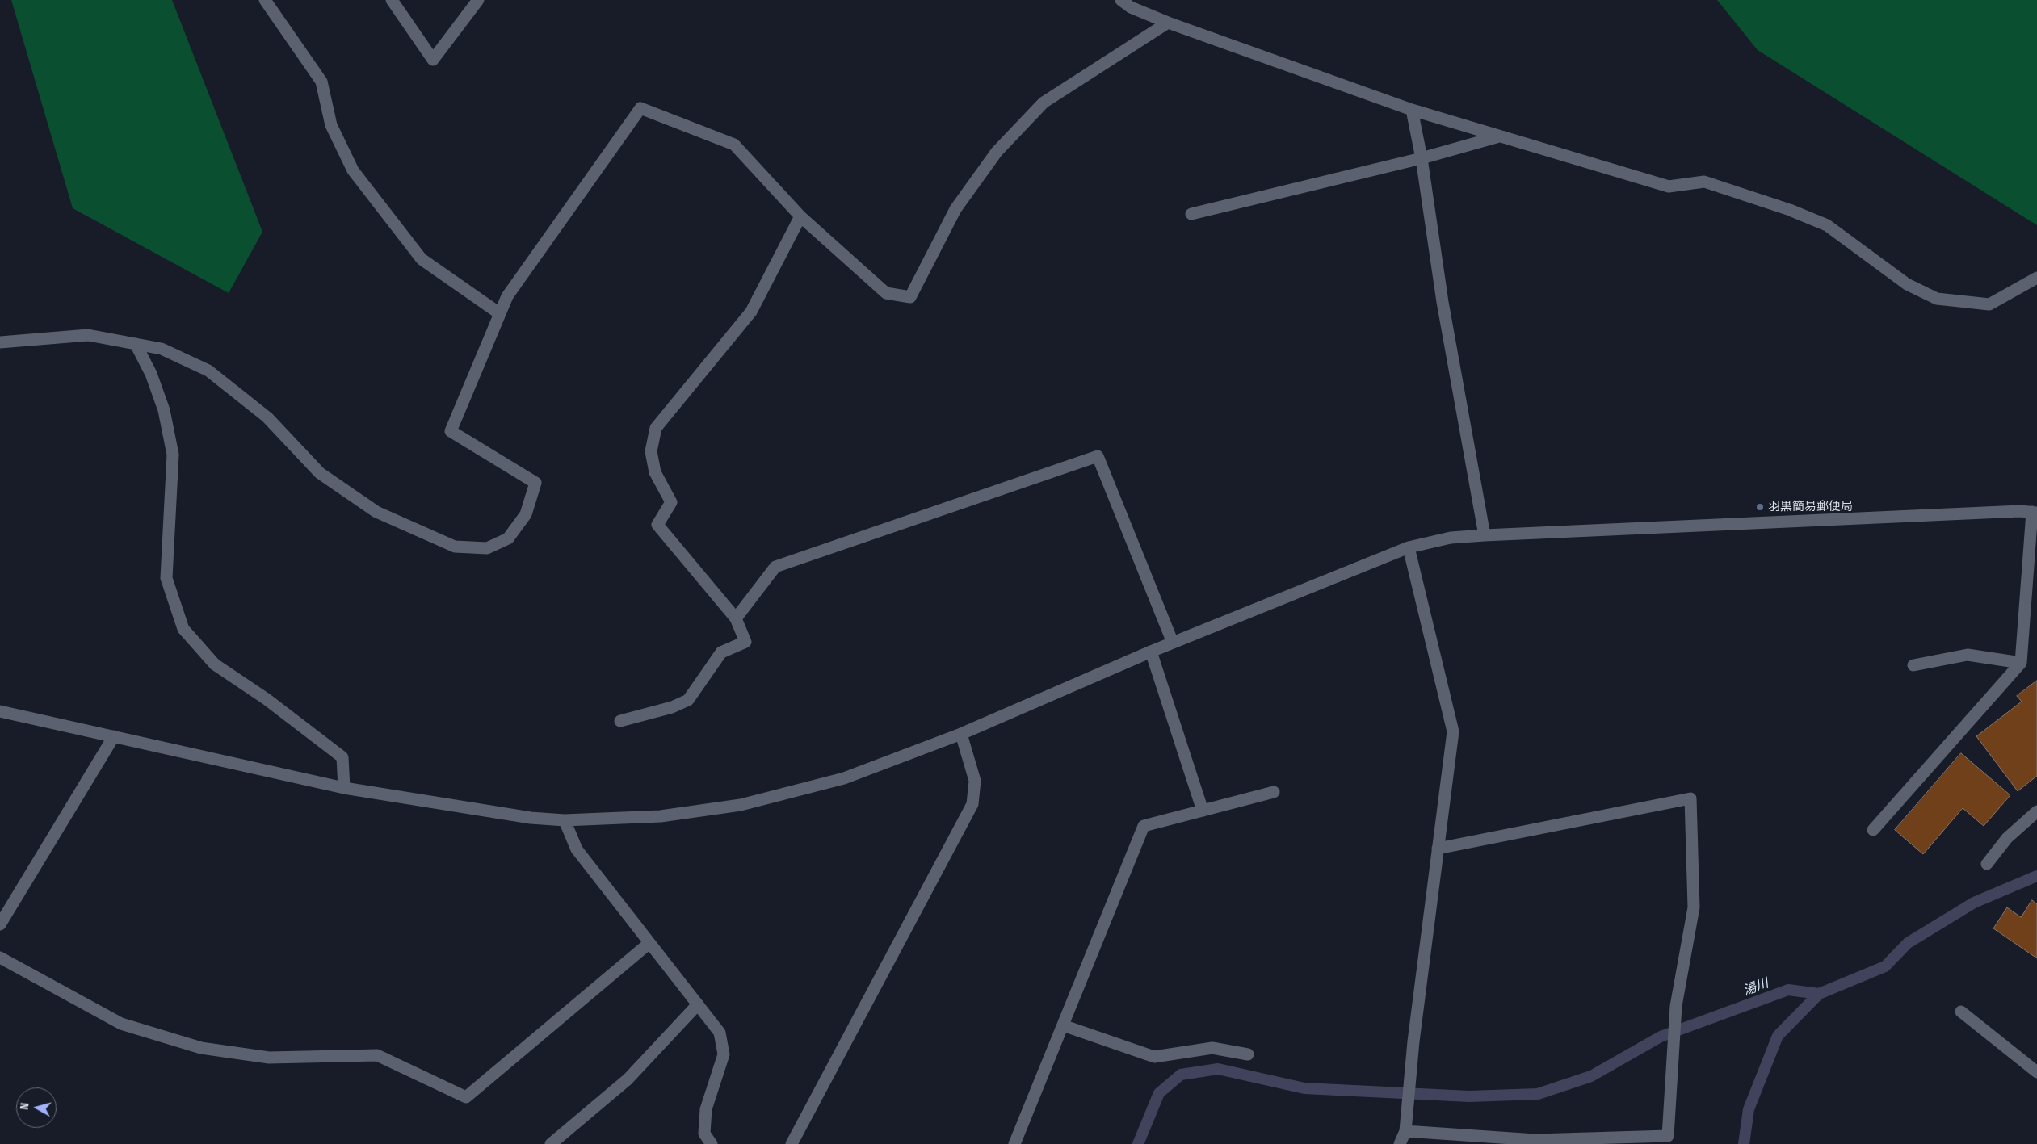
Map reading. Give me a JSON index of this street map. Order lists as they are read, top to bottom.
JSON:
{
  "water": ["湯川"],
  "places": ["羽黒簡易郵便局"],
  "north": "left"
}
